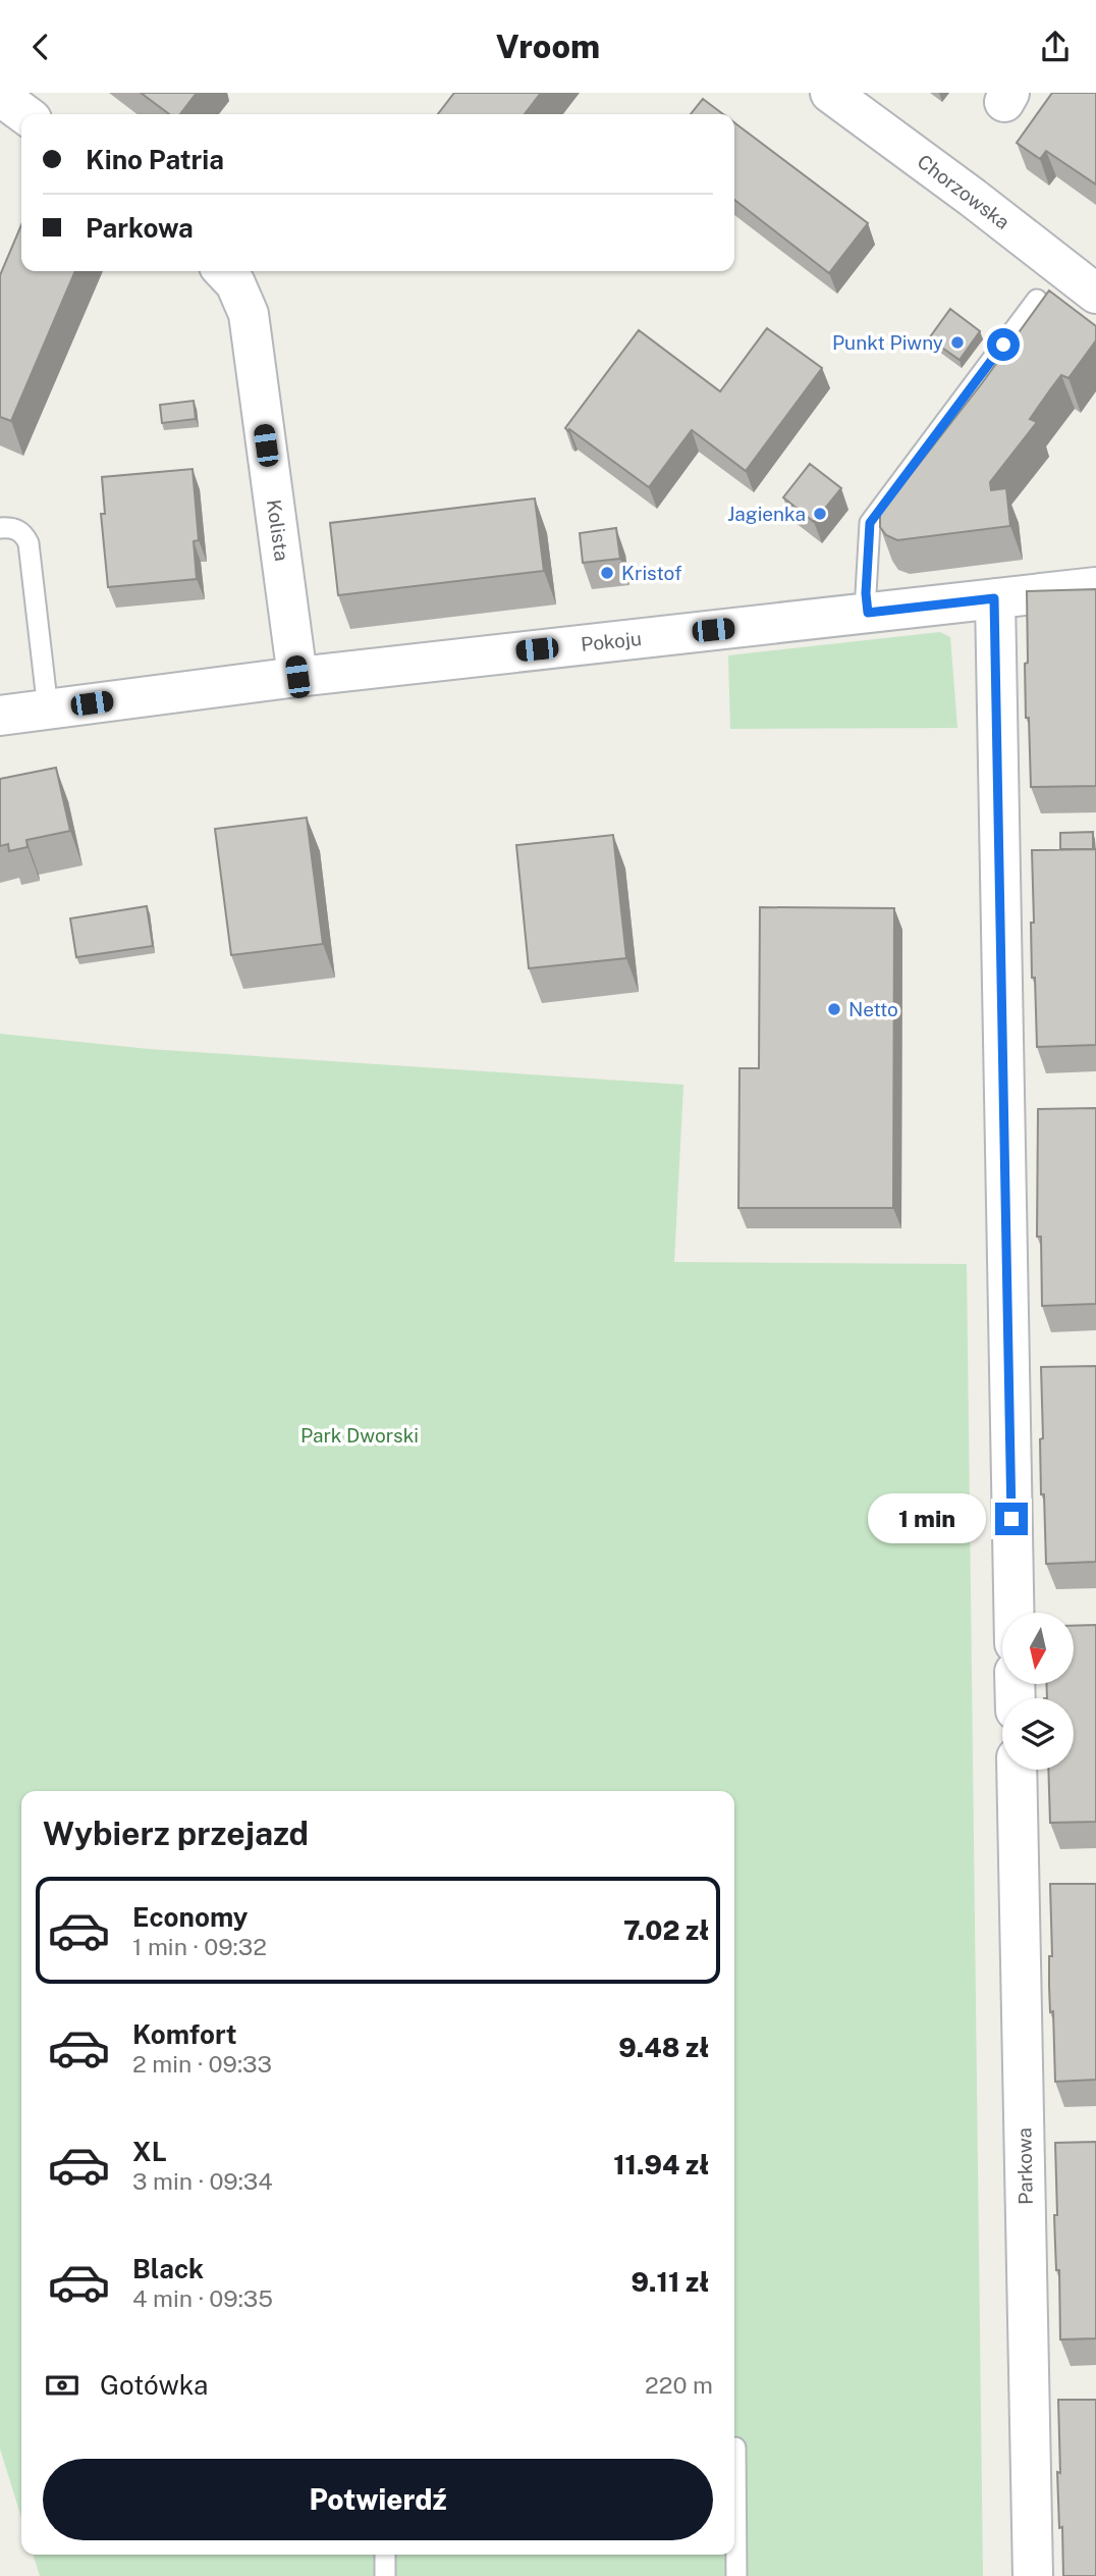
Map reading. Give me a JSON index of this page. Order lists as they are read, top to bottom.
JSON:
{
  "streets": {
    "street": [
      "Chorzowska",
      "Kolista",
      "Pokoju",
      "Parkowa"
    ]
  },
  "crossings": [
    ["Kolista", "Pokoju"]
  ],
  "parks": ["Park Dworski"],
  "places": [
    "Punkt Piwny",
    "Jagienka",
    "Kristof",
    "Netto"
  ],
  "north": "bottom",
  "page": {
    "header": "Vroom",
    "banner": ["Kino Patria", "Parkowa"],
    "bubble": "1 min",
    "heading": "Wybierz przejazd",
    "list": [
      {
        "name": "Economy",
        "note": "1 min · 09:32",
        "value": "7.02 zł"
      },
      {
        "name": "Komfort",
        "note": "2 min · 09:33",
        "value": "9.48 zł"
      },
      {
        "name": "XL",
        "note": "3 min · 09:34",
        "value": "11.94 zł"
      },
      {
        "name": "Black",
        "note": "4 min · 09:35",
        "value": "9.11 zł"
      }
    ],
    "pay": ["Gotówka", "220 m"],
    "buttons": "Potwierdź"
  }
}
